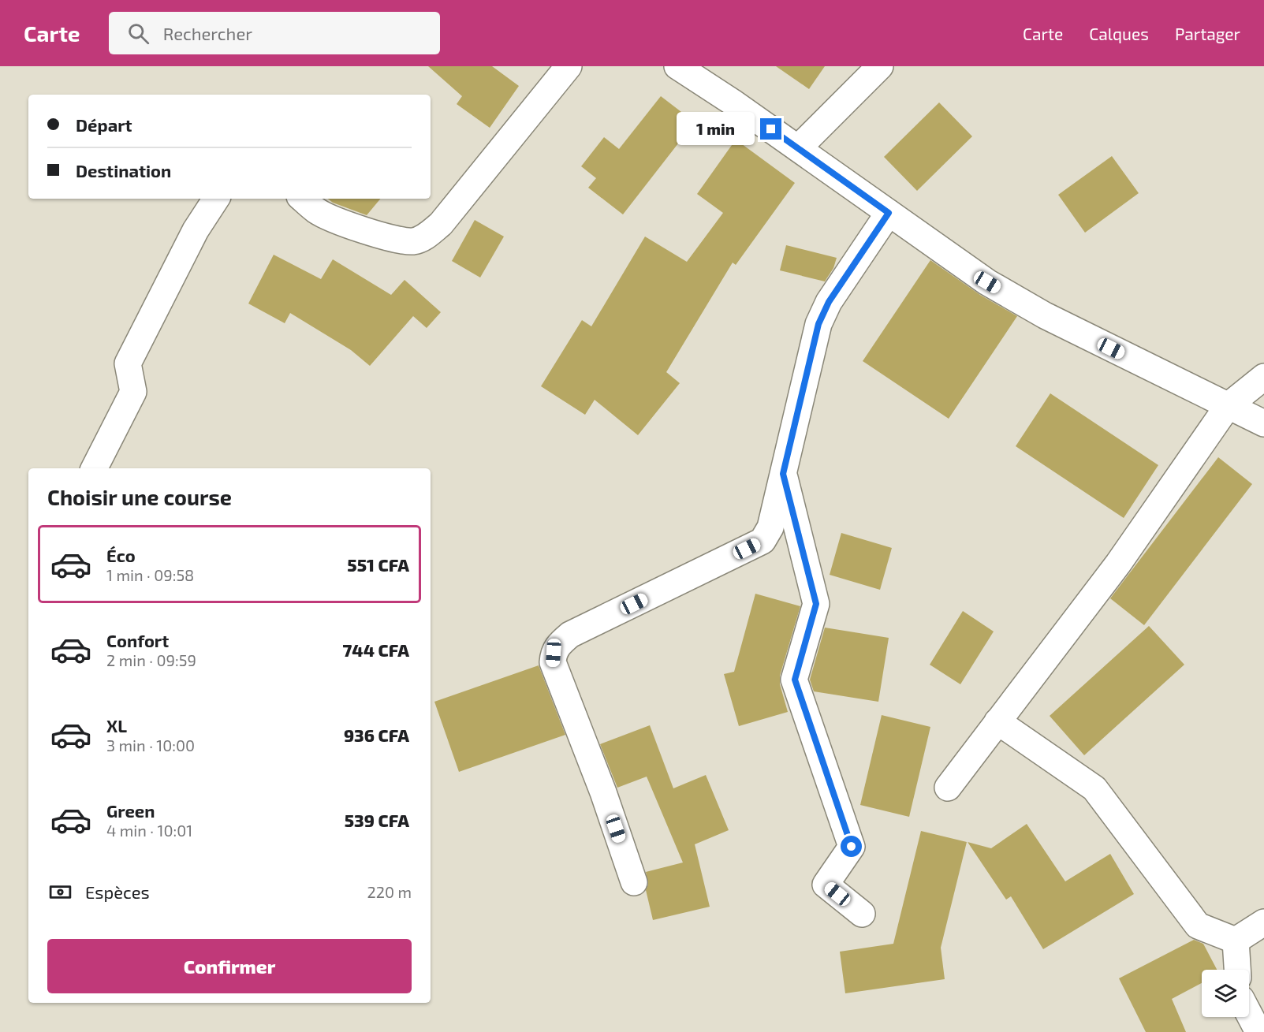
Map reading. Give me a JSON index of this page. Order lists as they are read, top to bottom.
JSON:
{
  "page": {
    "header": "Carte",
    "search": "Rechercher",
    "nav": ["Carte", "Calques", "Partager"],
    "banner": ["Départ", "Destination"],
    "bubble": "1 min",
    "heading": "Choisir une course",
    "list": [
      {
        "name": "Éco",
        "note": "1 min · 09:58",
        "value": "551 CFA"
      },
      {
        "name": "Confort",
        "note": "2 min · 09:59",
        "value": "744 CFA"
      },
      {
        "name": "XL",
        "note": "3 min · 10:00",
        "value": "936 CFA"
      },
      {
        "name": "Green",
        "note": "4 min · 10:01",
        "value": "539 CFA"
      }
    ],
    "pay": ["Espèces", "220 m"],
    "buttons": "Confirmer"
  }
}
